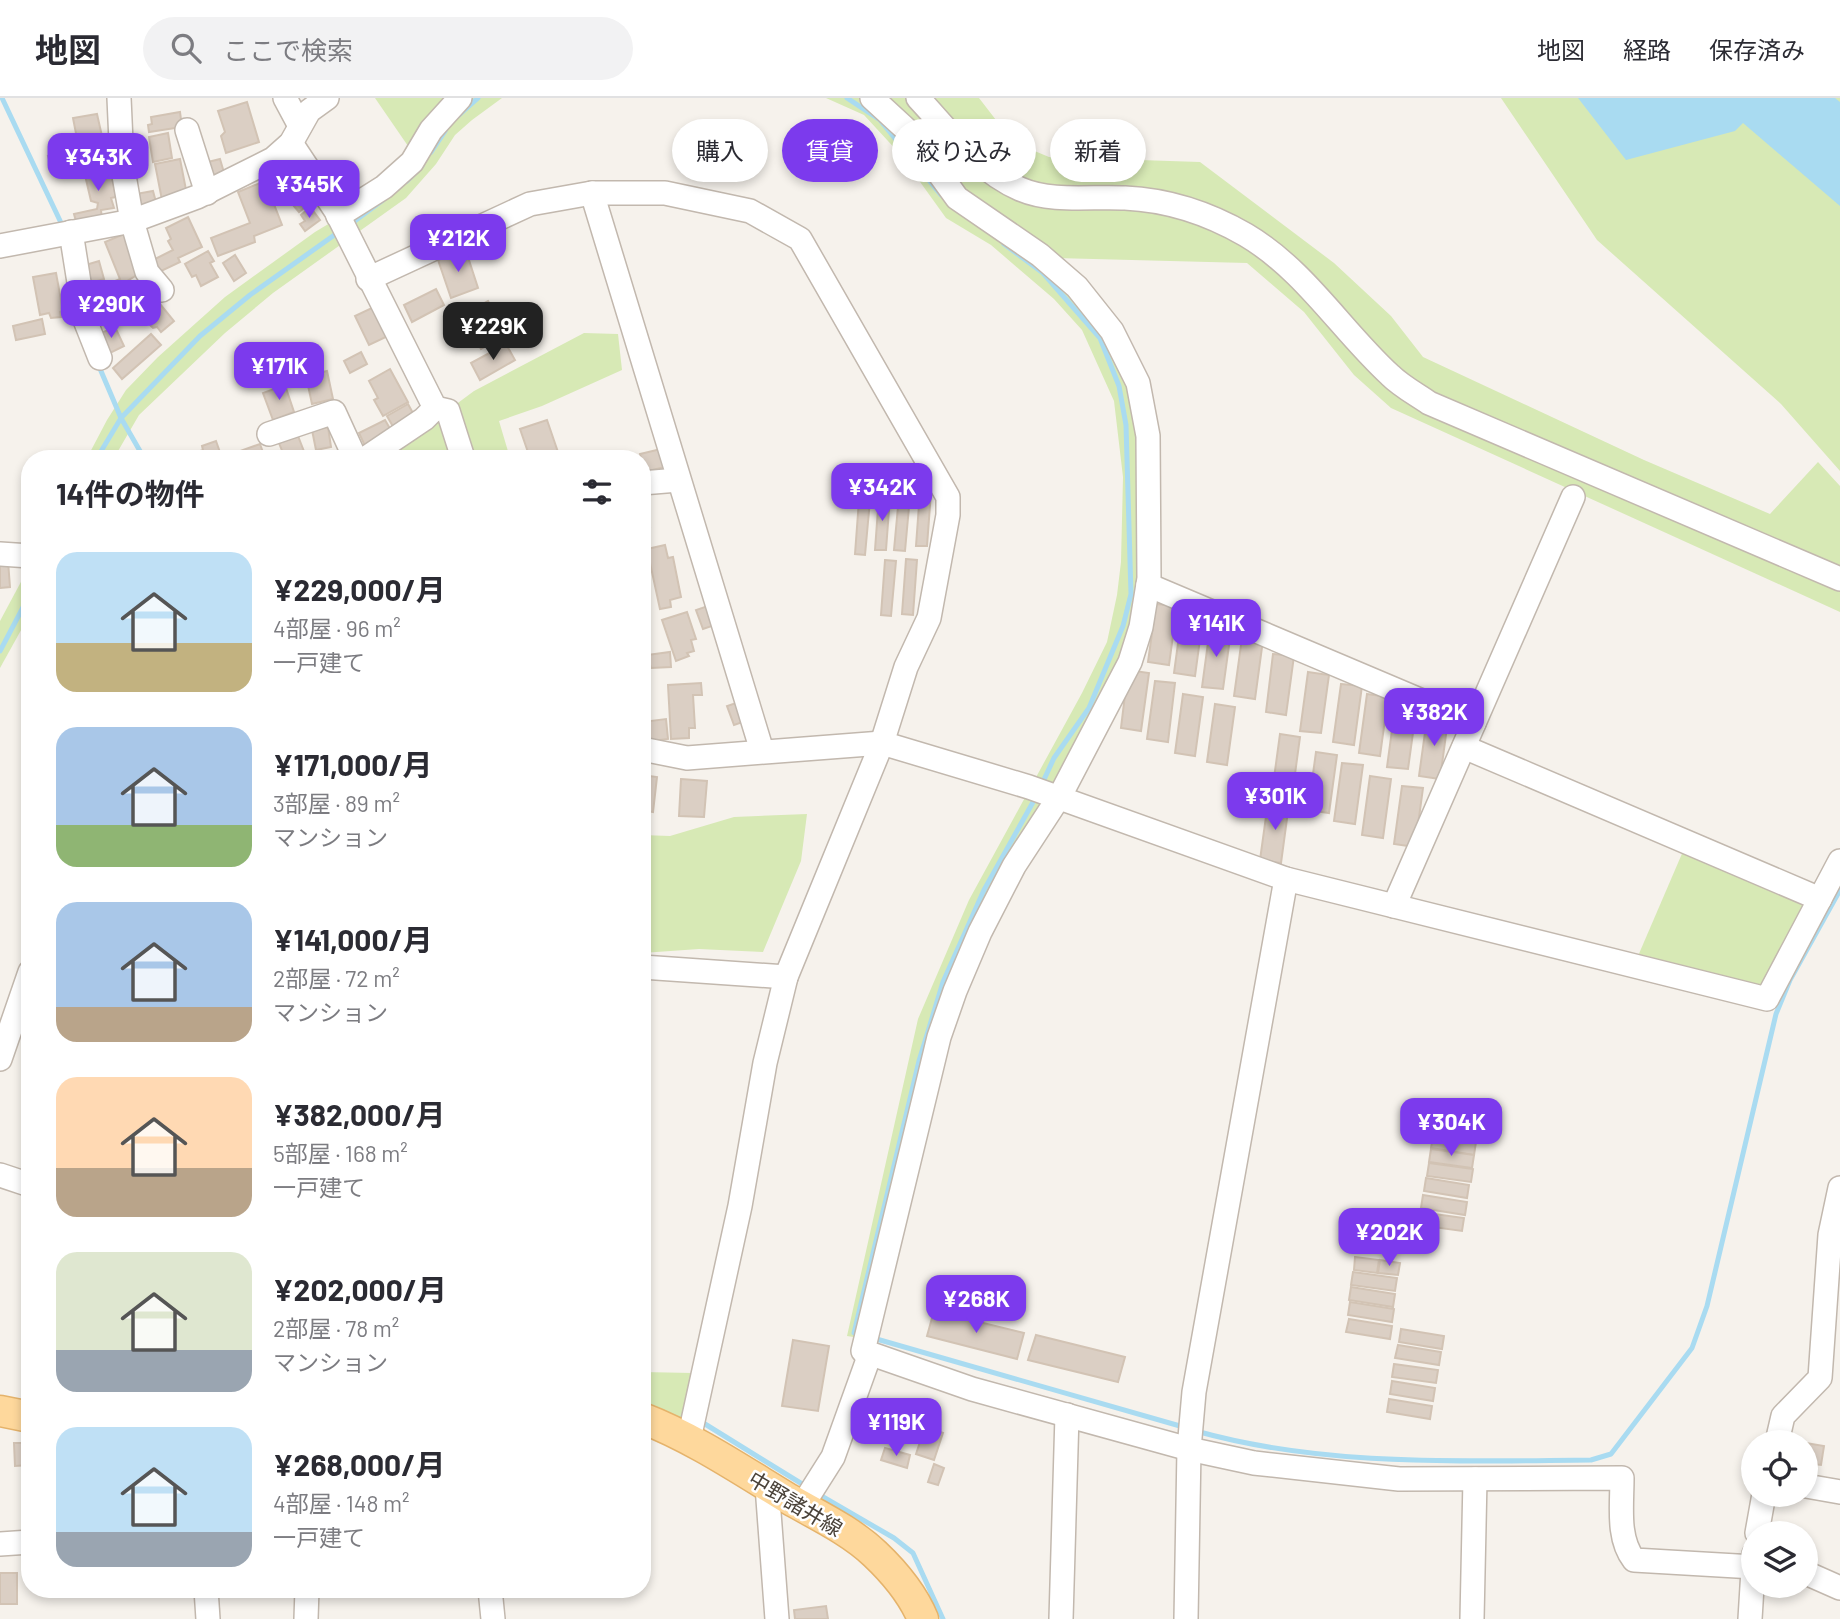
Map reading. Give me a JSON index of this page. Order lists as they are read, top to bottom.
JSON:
{
  "streets": {
    "main road": ["中野諸井線"]
  },
  "page": {
    "header": "地図",
    "search": "ここで検索",
    "nav": ["地図", "経路", "保存済み"],
    "chip": [
      "購入",
      "賃貸",
      "絞り込み",
      "新着"
    ],
    "price": [
      "¥343K",
      "¥345K",
      "¥212K",
      "¥290K",
      "¥229K",
      "¥171K",
      "¥342K",
      "¥141K",
      "¥382K",
      "¥301K",
      "¥304K",
      "¥202K",
      "¥268K",
      "¥119K"
    ],
    "heading": "14件の物件",
    "list": [
      {
        "name": "¥229,000/月",
        "note": "4部屋 · 96 m² · 一戸建て"
      },
      {
        "name": "¥171,000/月",
        "note": "3部屋 · 89 m² · マンション"
      },
      {
        "name": "¥141,000/月",
        "note": "2部屋 · 72 m² · マンション"
      },
      {
        "name": "¥382,000/月",
        "note": "5部屋 · 168 m² · 一戸建て"
      },
      {
        "name": "¥202,000/月",
        "note": "2部屋 · 78 m² · マンション"
      },
      {
        "name": "¥268,000/月",
        "note": "4部屋 · 148 m² · 一戸建て"
      }
    ]
  }
}
